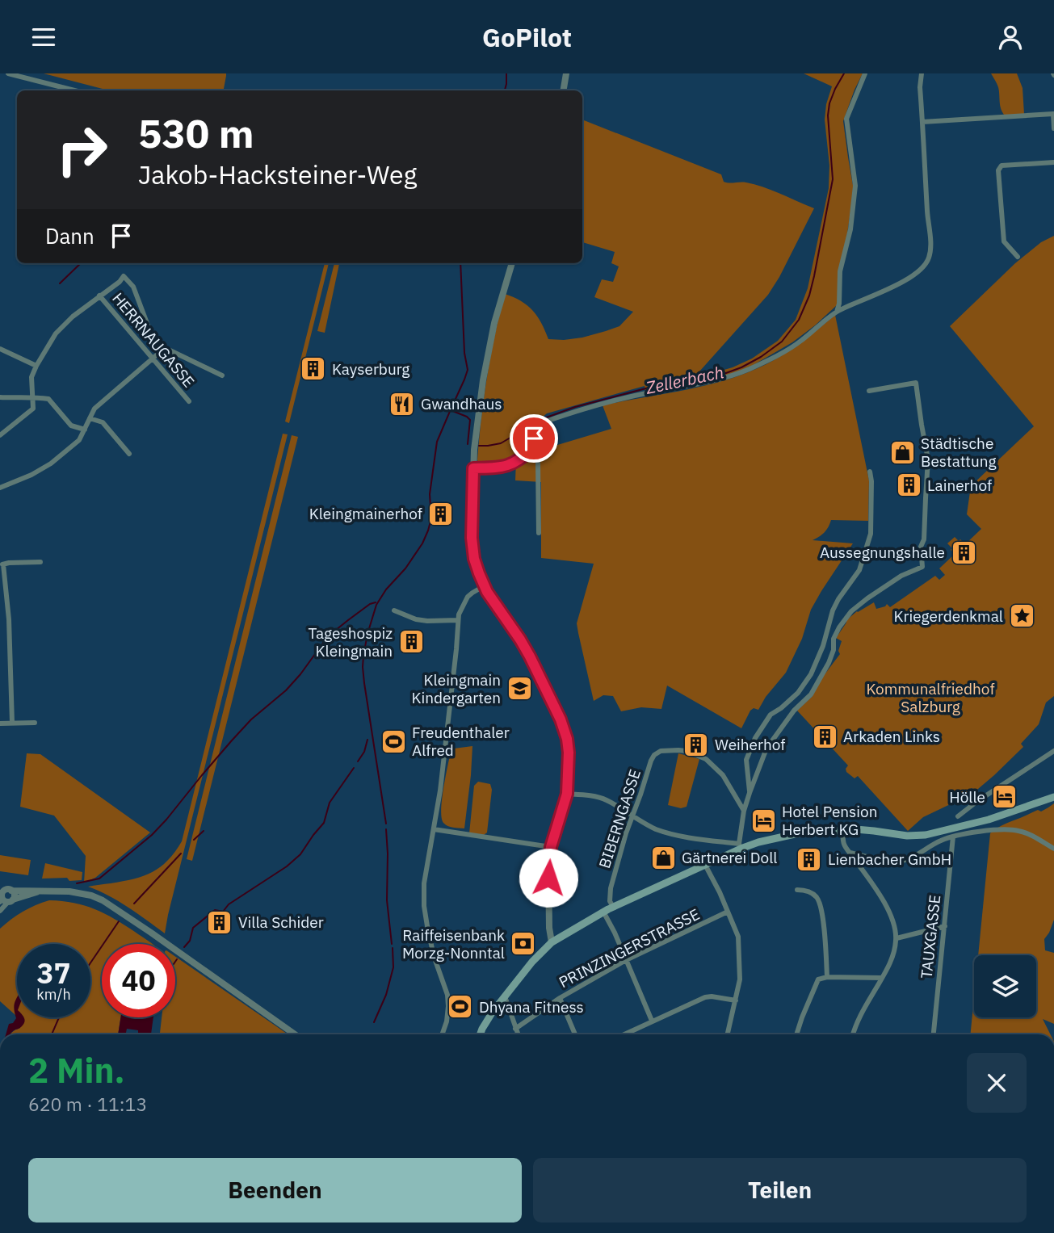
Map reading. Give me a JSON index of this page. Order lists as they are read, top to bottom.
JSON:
{
  "streets": {
    "street": [
      "HERRNAUGASSE",
      "BIBERNGASSE",
      "TAUXGASSE",
      "PRINZINGERSTRASSE"
    ]
  },
  "water": ["Zellerbach"],
  "parks": ["Kommunalfriedhof Salzburg"],
  "places": {
    "building": [
      "Kayserburg",
      "Lainerhof",
      "Kleingmainerhof",
      "Aussegnungshalle",
      "Tageshospiz Kleingmain",
      "Arkaden Links",
      "Weiherhof",
      "Lienbacher GmbH",
      "Villa Schider"
    ],
    "restaurant": ["Gwandhaus"],
    "shop": ["Städtische Bestattung", "Gärtnerei Doll"],
    "place": ["Kriegerdenkmal"],
    "school or university": ["Kleingmain Kindergarten"],
    "sports": ["Freudenthaler Alfred", "Dhyana Fitness"],
    "hotel": ["Hölle", "Hotel Pension Herbert KG"],
    "bank": ["Raiffeisenbank Morzg-Nonntal"]
  },
  "page": {
    "header": "GoPilot",
    "turn": ["530 m", "Jakob-Hacksteiner-Weg"],
    "then": "Dann",
    "speed": "37 km/h",
    "limit": "40",
    "heading": ["2 Min.", "620 m · 11:13"],
    "buttons": ["Beenden", "Teilen"]
  }
}
